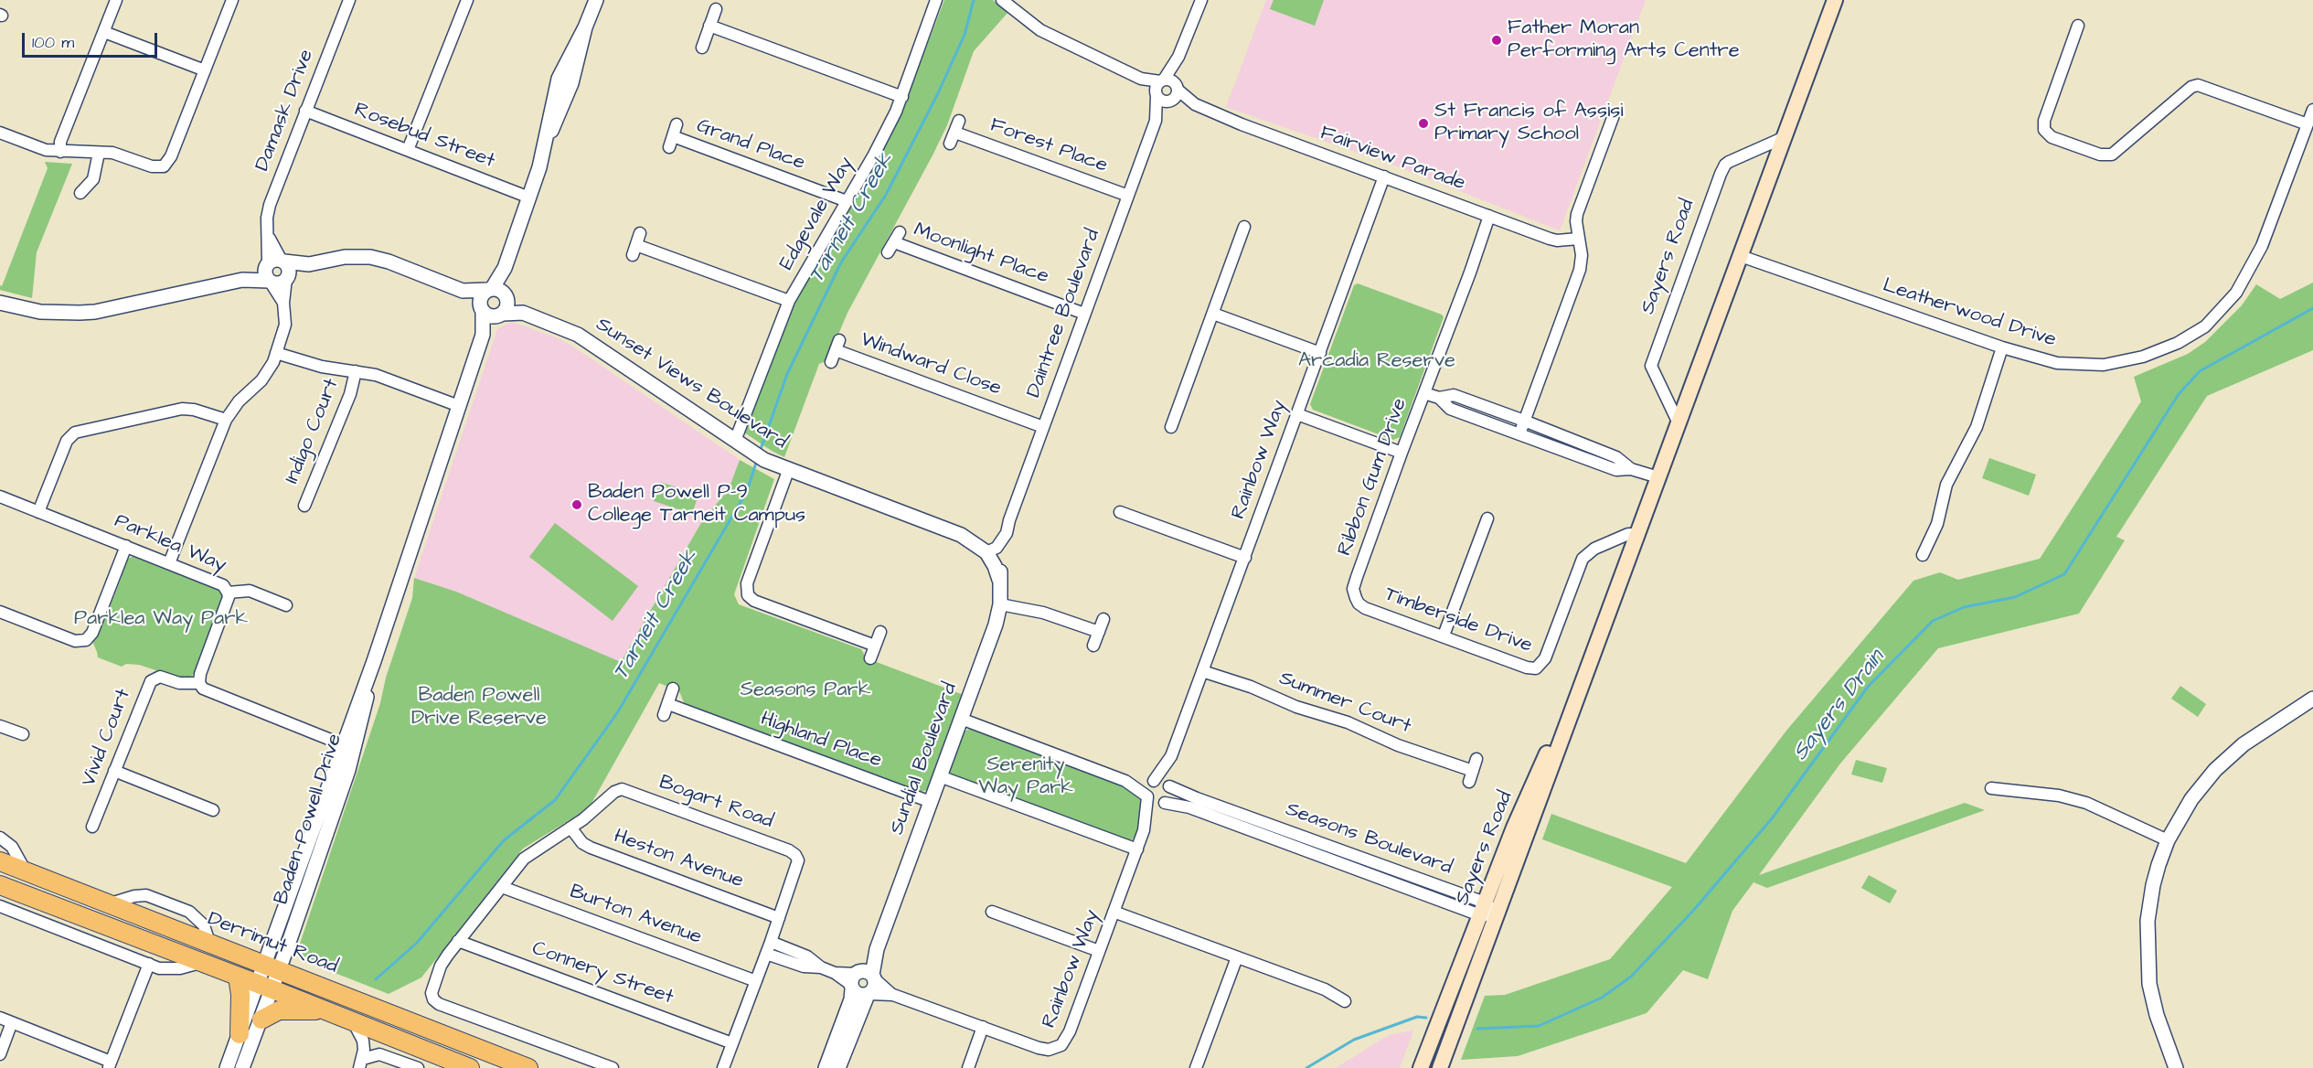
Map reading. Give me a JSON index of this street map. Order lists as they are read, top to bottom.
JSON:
{
  "streets": {
    "highway": ["Derrimut Road"],
    "main road": ["Sayers Road"],
    "street": [
      "Damask Drive",
      "Rosebud Street",
      "Grand Place",
      "Forest Place",
      "Fairview Parade",
      "Edgevale Way",
      "Moonlight Place",
      "Daintree Boulevard",
      "Leatherwood Drive",
      "Windward Close",
      "Sunset Views Boulevard",
      "Indigo Court",
      "Rainbow Way",
      "Ribbon Gum Drive",
      "Parklea Way",
      "Timberside Drive",
      "Summer Court",
      "Vivid Court",
      "Highland Place",
      "Sundial Boulevard",
      "Bogart Road",
      "Baden Powell Drive",
      "Seasons Boulevard",
      "Heston Avenue",
      "Burton Avenue",
      "Connery Street"
    ]
  },
  "crossings": [
    ["Damask Drive", "Rosebud Street"],
    ["Rosebud Street", "Baden Powell Drive"],
    ["Grand Place", "Edgevale Way"],
    ["Forest Place", "Daintree Boulevard"],
    ["Fairview Parade", "Daintree Boulevard"],
    ["Fairview Parade", "Rainbow Way"],
    ["Fairview Parade", "Ribbon Gum Drive"],
    ["Edgevale Way", "Sunset Views Boulevard"],
    ["Moonlight Place", "Daintree Boulevard"],
    ["Sayers Road", "Leatherwood Drive"],
    ["Sayers Road", "Timberside Drive"],
    ["Sayers Road", "Seasons Boulevard"],
    ["Daintree Boulevard", "Windward Close"],
    ["Daintree Boulevard", "Sunset Views Boulevard"],
    ["Daintree Boulevard", "Sundial Boulevard"],
    ["Sunset Views Boulevard", "Sundial Boulevard"],
    ["Sunset Views Boulevard", "Baden Powell Drive"],
    ["Rainbow Way", "Summer Court"],
    ["Rainbow Way", "Sundial Boulevard"],
    ["Rainbow Way", "Seasons Boulevard"],
    ["Ribbon Gum Drive", "Timberside Drive"],
    ["Parklea Way", "Vivid Court"],
    ["Highland Place", "Sundial Boulevard"],
    ["Bogart Road", "Heston Avenue"],
    ["Baden Powell Drive", "Derrimut Road"]
  ],
  "water": ["Tarneit Creek", "Sayers Drain"],
  "parks": [
    "Arcadia Reserve",
    "Parklea Way Park",
    "Seasons Park",
    "Baden Powell Drive Reserve",
    "Serenity Way Park"
  ],
  "places": ["Father Moran Performing Arts Centre", "St Francis of Assisi Primary School", "Baden Powell P-9 College Tarneit Campus"],
  "scale_bar": "100 m"
}
